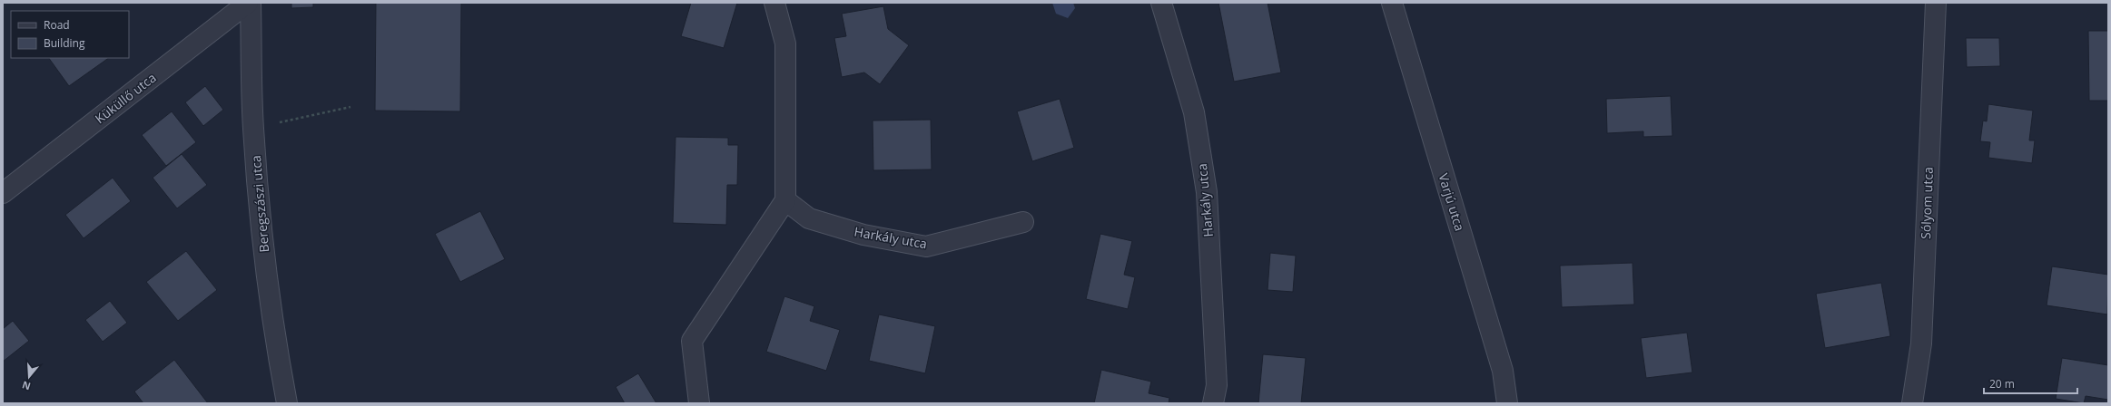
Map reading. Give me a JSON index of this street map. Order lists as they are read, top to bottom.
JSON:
{
  "streets": {
    "street": [
      "Küküllő utca",
      "Harkály utca",
      "Varjú utca",
      "Sólyom utca",
      "Beregszászi utca"
    ]
  },
  "crossings": [
    ["Küküllő utca", "Beregszászi utca"]
  ],
  "legend": ["Road", "Building"],
  "scale_bar": "20 m",
  "north": "bottom"
}
